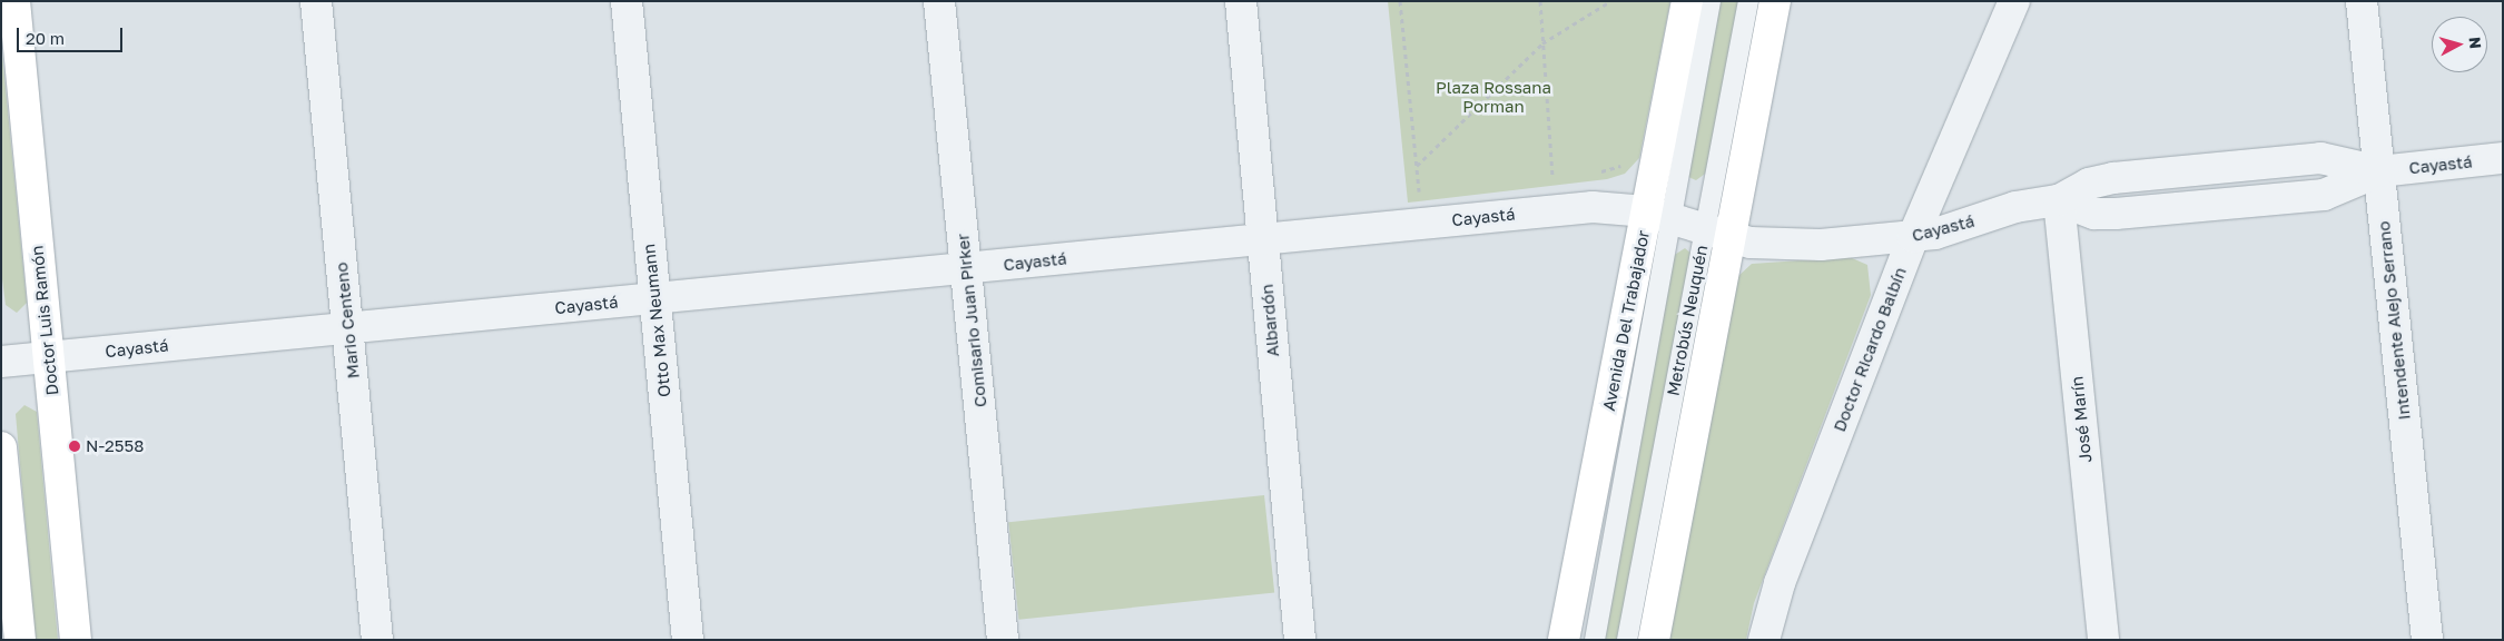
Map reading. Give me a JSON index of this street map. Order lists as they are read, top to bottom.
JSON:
{
  "streets": {
    "main road": ["Doctor Luis Ramón", "Avenida Del Trabajador"],
    "street": [
      "Cayastá",
      "Mario Centeno",
      "Otto Max Neumann",
      "Comisario Juan Pirker",
      "Albardón",
      "Intendente Alejo Serrano",
      "Doctor Ricardo Balbín",
      "José Marín"
    ],
    "lane": ["Metrobús Neuquén"]
  },
  "crossings": [
    ["Cayastá", "Doctor Luis Ramón"],
    ["Cayastá", "Mario Centeno"],
    ["Cayastá", "Otto Max Neumann"],
    ["Cayastá", "Comisario Juan Pirker"],
    ["Cayastá", "Albardón"],
    ["Cayastá", "Avenida Del Trabajador"],
    ["Cayastá", "Metrobús Neuquén"],
    ["Cayastá", "Intendente Alejo Serrano"],
    ["Cayastá", "Doctor Ricardo Balbín"],
    ["Cayastá", "José Marín"],
    ["Avenida Del Trabajador", "Metrobús Neuquén"]
  ],
  "parks": ["Plaza Rossana Porman"],
  "places": ["N-2558"],
  "scale_bar": "20 m",
  "north": "right"
}
